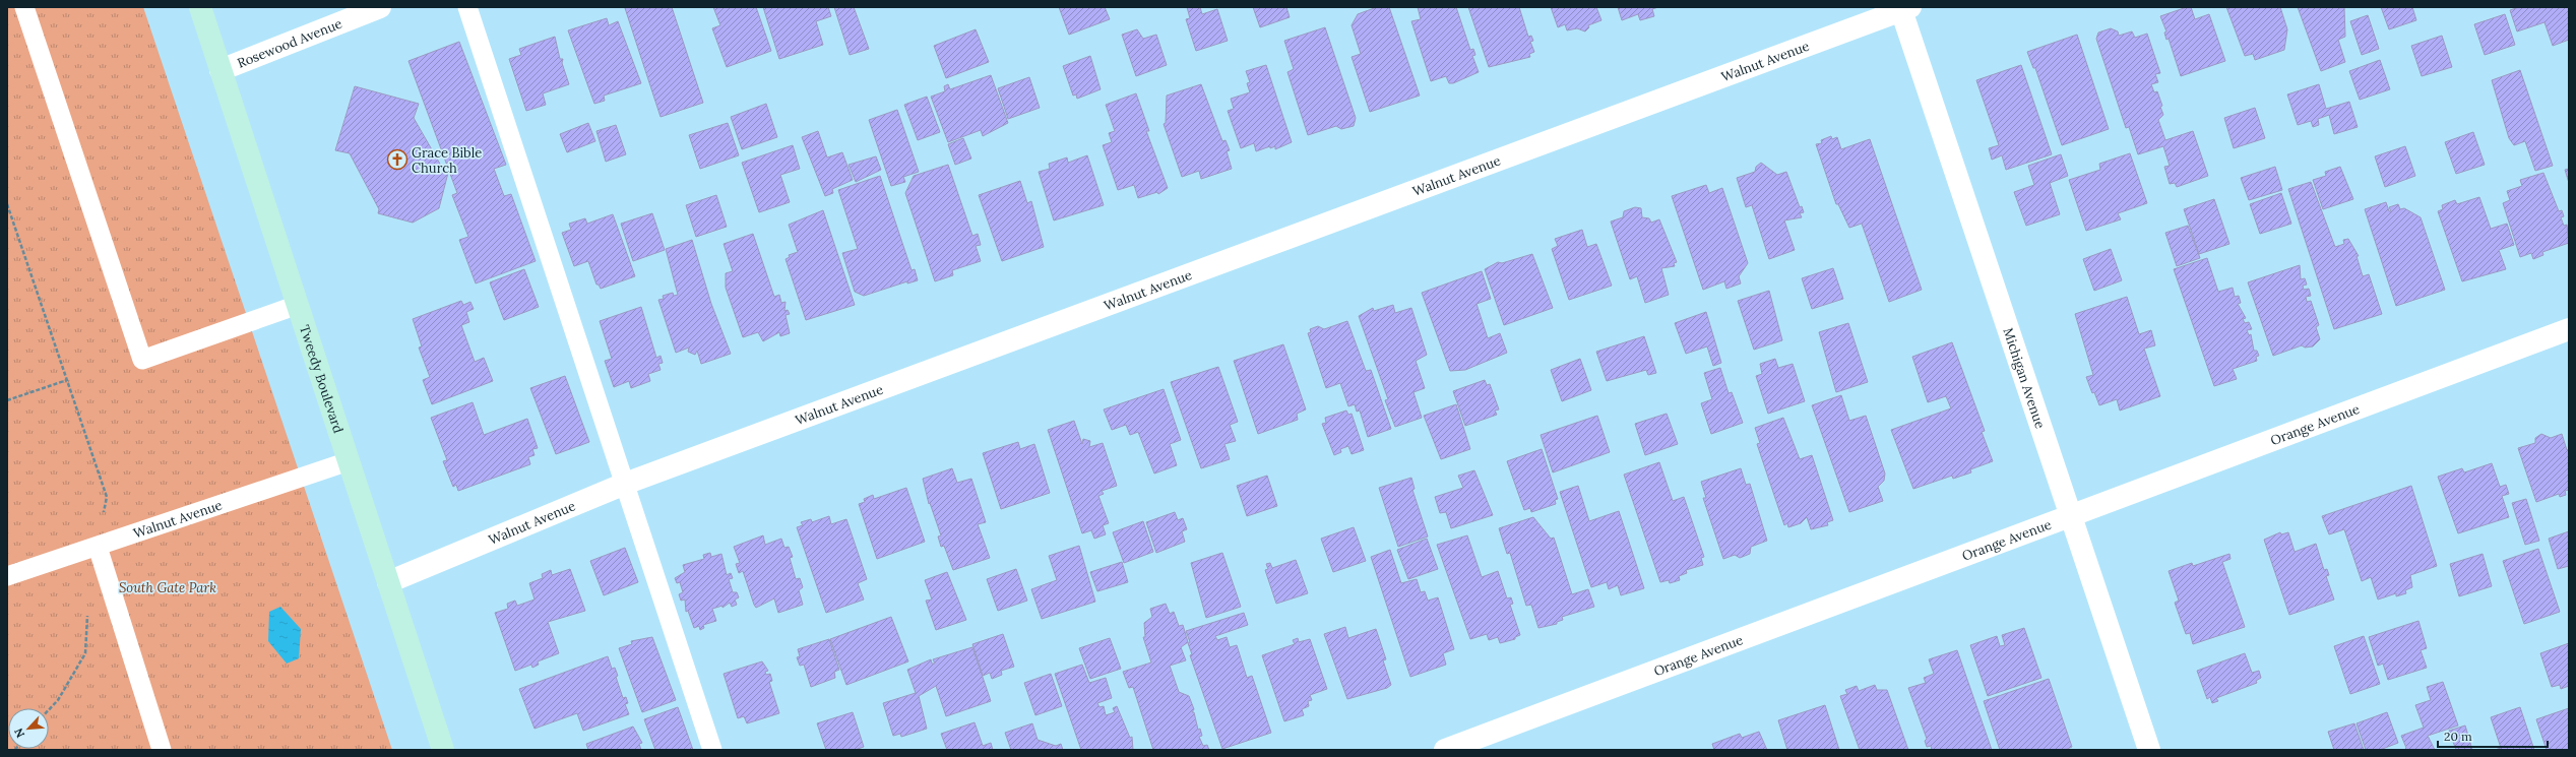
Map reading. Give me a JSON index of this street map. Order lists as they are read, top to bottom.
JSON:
{
  "streets": {
    "main road": ["Tweedy Boulevard"],
    "street": [
      "Rosewood Avenue",
      "Walnut Avenue",
      "Michigan Avenue",
      "Orange Avenue"
    ]
  },
  "crossings": [
    ["Rosewood Avenue", "Tweedy Boulevard"],
    ["Walnut Avenue", "Tweedy Boulevard"],
    ["Walnut Avenue", "Michigan Avenue"],
    ["Michigan Avenue", "Orange Avenue"]
  ],
  "parks": ["South Gate Park"],
  "places": {
    "church": ["Grace Bible Church"]
  },
  "scale_bar": "20 m",
  "north": "bottom left"
}
